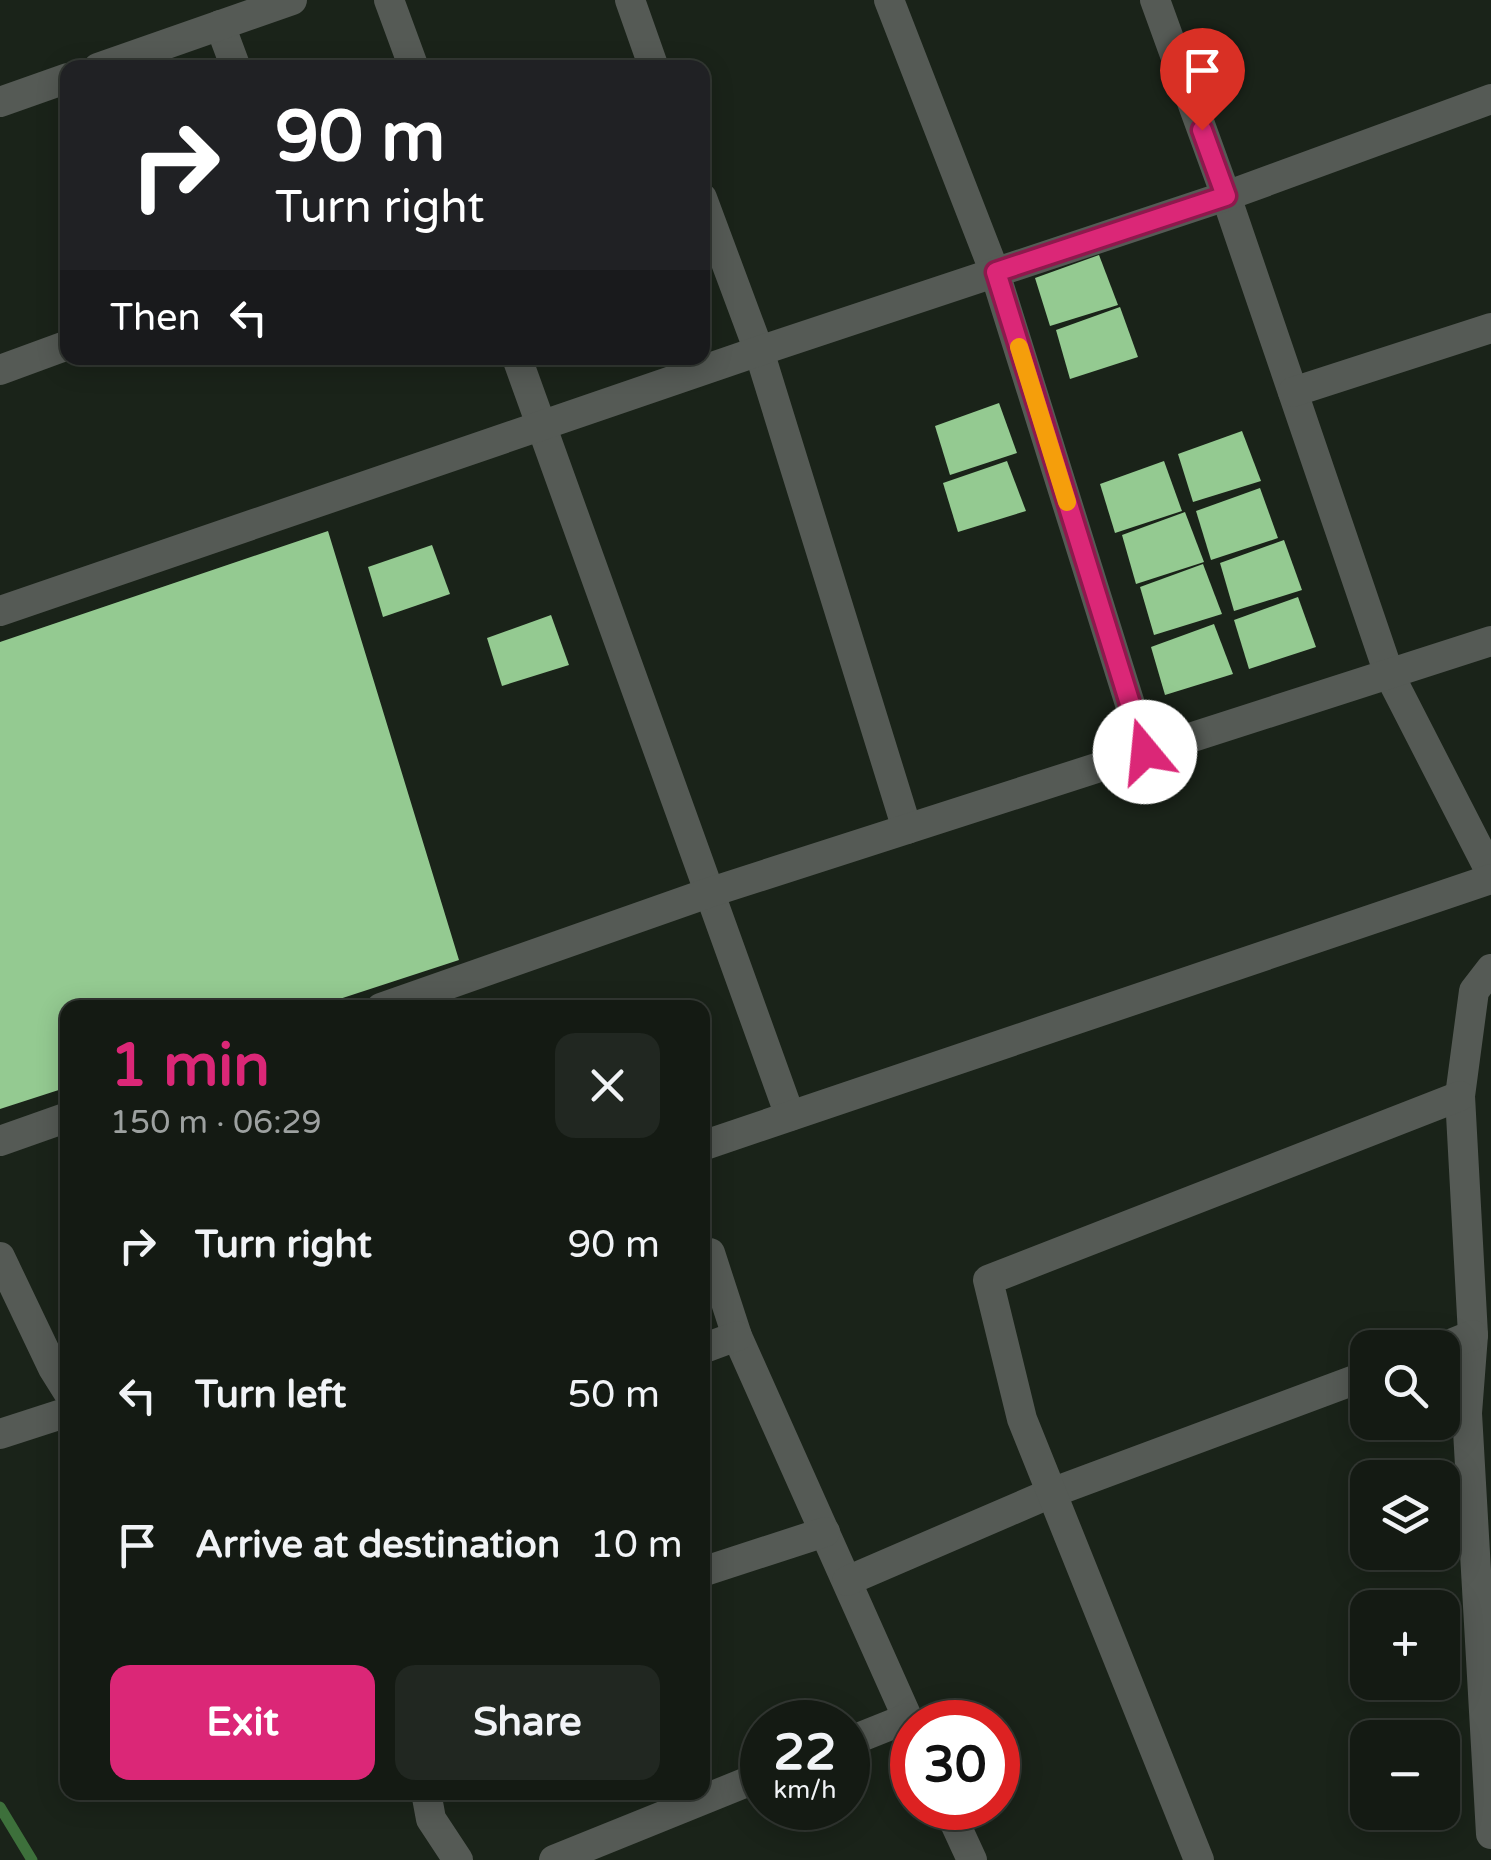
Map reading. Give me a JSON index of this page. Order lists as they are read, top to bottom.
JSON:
{
  "page": {
    "turn": ["90 m", "Turn right"],
    "then": "Then",
    "heading": ["1 min", "150 m · 06:29"],
    "list": [
      {
        "name": "Turn right",
        "value": "90 m"
      },
      {
        "name": "Turn left",
        "value": "50 m"
      },
      {
        "name": "Arrive at destination",
        "value": "10 m"
      }
    ],
    "map_buttons": ["+", "−"],
    "buttons": ["Exit", "Share"],
    "speed": "22 km/h",
    "limit": "30"
  }
}
